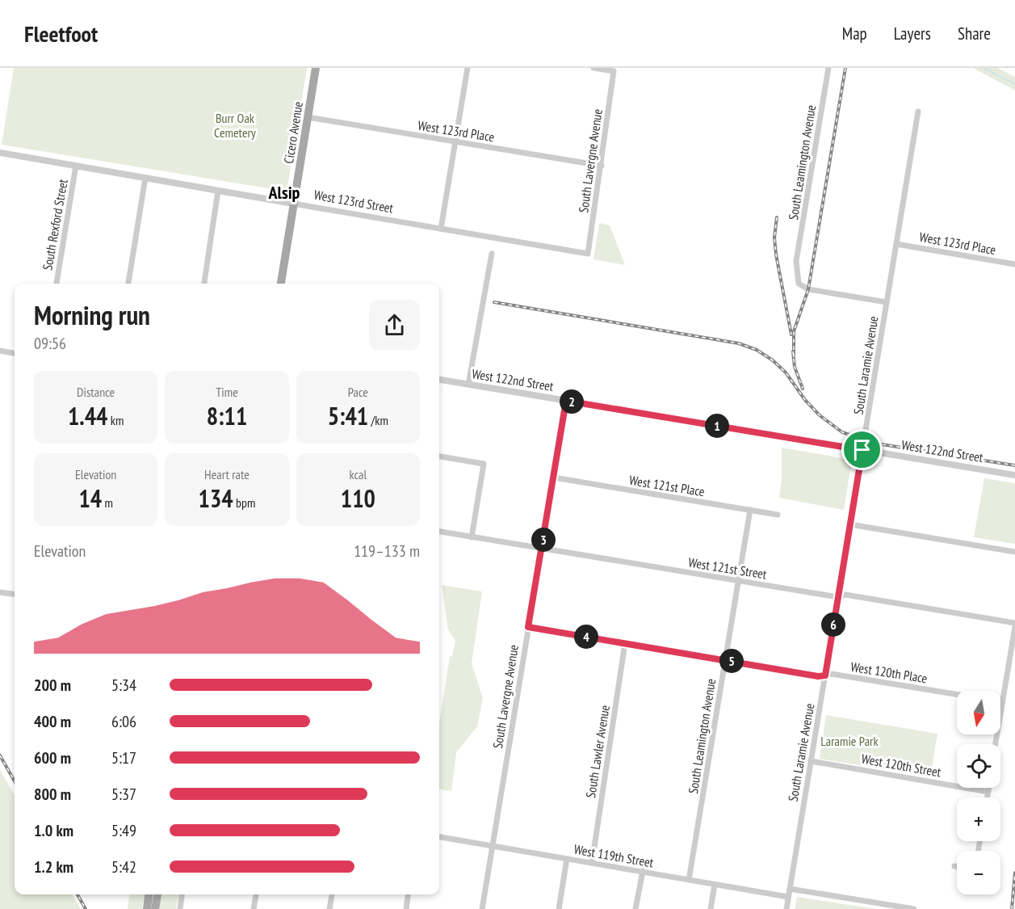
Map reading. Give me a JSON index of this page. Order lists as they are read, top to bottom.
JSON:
{
  "streets": {
    "main road": ["Cicero Avenue"],
    "street": [
      "West 123rd Place",
      "South Lavergne Avenue",
      "South Leamington Avenue",
      "West 123rd Street",
      "South Rexford Street",
      "South Laramie Avenue",
      "West 122nd Street",
      "West 121st Place",
      "West 121st Street",
      "West 120th Place",
      "South Lawler Avenue",
      "West 120th Street",
      "West 119th Street"
    ]
  },
  "crossings": [
    ["West 123rd Place", "Cicero Avenue"],
    ["West 123rd Place", "South Lavergne Avenue"],
    ["West 123rd Place", "South Laramie Avenue"],
    ["Cicero Avenue", "West 123rd Street"],
    ["South Lavergne Avenue", "West 123rd Street"],
    ["South Lavergne Avenue", "West 122nd Street"],
    ["South Lavergne Avenue", "West 121st Place"],
    ["South Lavergne Avenue", "West 121st Street"],
    ["South Lavergne Avenue", "West 120th Place"],
    ["South Lavergne Avenue", "West 119th Street"],
    ["South Leamington Avenue", "South Laramie Avenue"],
    ["South Leamington Avenue", "West 121st Place"],
    ["South Leamington Avenue", "West 121st Street"],
    ["South Leamington Avenue", "West 120th Place"],
    ["South Leamington Avenue", "West 119th Street"],
    ["West 123rd Street", "South Rexford Street"],
    ["South Laramie Avenue", "West 122nd Street"],
    ["South Laramie Avenue", "West 121st Street"],
    ["South Laramie Avenue", "West 120th Place"],
    ["South Laramie Avenue", "West 120th Street"],
    ["South Laramie Avenue", "West 119th Street"],
    ["West 120th Place", "South Lawler Avenue"],
    ["South Lawler Avenue", "West 119th Street"]
  ],
  "districts": ["Alsip"],
  "parks": ["Burr Oak Cemetery", "Laramie Park"],
  "north": "bottom",
  "page": {
    "header": "Fleetfoot",
    "nav": ["Map", "Layers", "Share"],
    "heading": ["Morning run", "09:56"],
    "stats": [
      ["Distance", "1.44 km"],
      ["Time", "8:11"],
      ["Pace", "5:41 /km"],
      ["Elevation", "14 m"],
      ["Heart rate", "134 bpm"],
      ["kcal", "110"]
    ],
    "pins": [
      "2",
      "1",
      "3",
      "6",
      "4",
      "5"
    ],
    "chart": ["Elevation", "119–133 m"],
    "list": [
      {
        "name": "200 m",
        "note": "5:34"
      },
      {
        "name": "400 m",
        "note": "6:06"
      },
      {
        "name": "600 m",
        "note": "5:17"
      },
      {
        "name": "800 m",
        "note": "5:37"
      },
      {
        "name": "1.0 km",
        "note": "5:49"
      },
      {
        "name": "1.2 km",
        "note": "5:42"
      }
    ],
    "map_buttons": ["+", "−"]
  }
}
